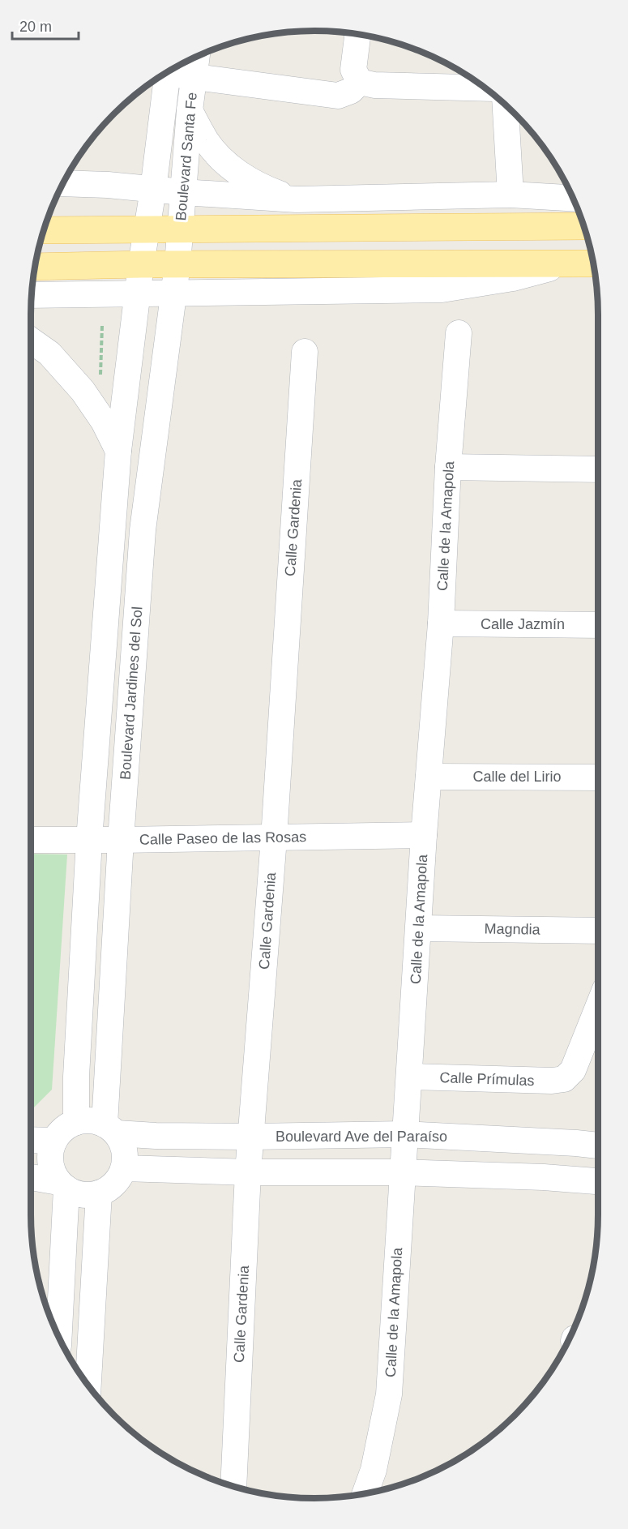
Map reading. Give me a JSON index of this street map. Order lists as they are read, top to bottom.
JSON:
{
  "streets": {
    "street": [
      "Boulevard Santa Fe",
      "Calle de la Amapola",
      "Calle Gardenia",
      "Calle Jazmín",
      "Boulevard Jardines del Sol",
      "Calle del Lirio",
      "Calle Paseo de las Rosas",
      "Magndia",
      "Calle Prímulas",
      "Boulevard Ave del Paraíso"
    ]
  },
  "crossings": [
    ["Boulevard Santa Fe", "Boulevard Jardines del Sol"],
    ["Calle de la Amapola", "Calle Jazmín"],
    ["Calle de la Amapola", "Calle del Lirio"],
    ["Calle de la Amapola", "Calle Paseo de las Rosas"],
    ["Calle de la Amapola", "Magndia"],
    ["Calle de la Amapola", "Calle Prímulas"],
    ["Calle de la Amapola", "Boulevard Ave del Paraíso"],
    ["Calle Gardenia", "Calle Paseo de las Rosas"],
    ["Calle Gardenia", "Boulevard Ave del Paraíso"],
    ["Boulevard Jardines del Sol", "Calle Paseo de las Rosas"],
    ["Boulevard Jardines del Sol", "Boulevard Ave del Paraíso"]
  ],
  "scale_bar": "20 m"
}
